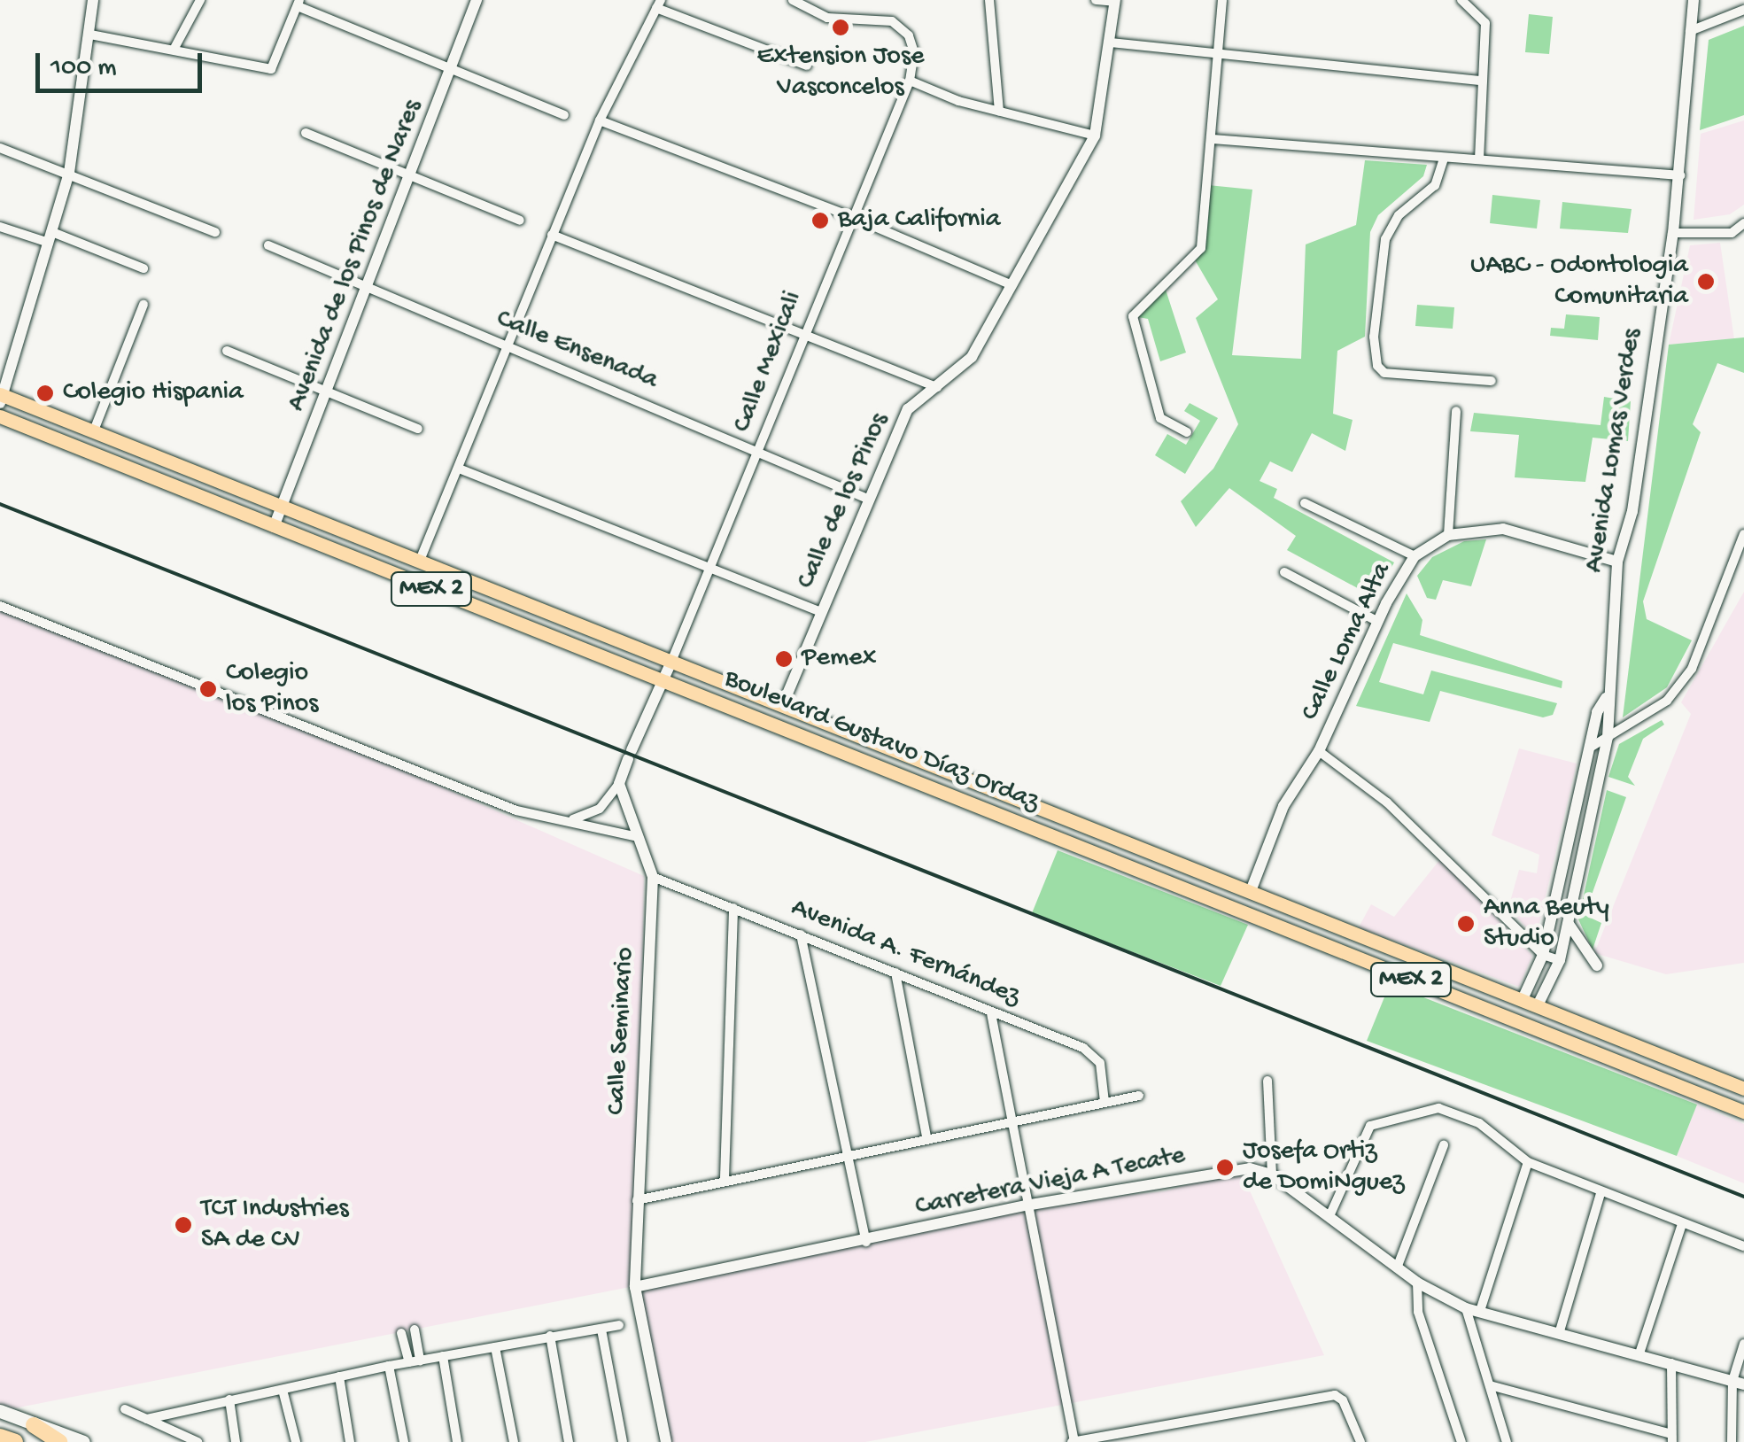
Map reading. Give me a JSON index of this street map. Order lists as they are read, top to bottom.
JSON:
{
  "streets": {
    "main road": ["MEX 2", "Boulevard Gustavo Díaz Ordaz"],
    "street": [
      "Avenida de los Pinos de Nares",
      "Calle Ensenada",
      "Calle Mexicali",
      "Avenida Lomas Verdes",
      "Calle de los Pinos",
      "Calle Loma Alta",
      "Avenida A. Fernández",
      "Calle Seminario",
      "Carretera Vieja A Tecate"
    ]
  },
  "crossings": [
    ["Avenida de los Pinos de Nares", "Calle Ensenada"],
    ["Avenida de los Pinos de Nares", "Boulevard Gustavo Díaz Ordaz"],
    ["Calle Ensenada", "Calle Mexicali"],
    ["Calle Ensenada", "Calle de los Pinos"],
    ["Calle Mexicali", "Boulevard Gustavo Díaz Ordaz"],
    ["Avenida Lomas Verdes", "Calle Loma Alta"],
    ["Avenida Lomas Verdes", "Boulevard Gustavo Díaz Ordaz"],
    ["Calle de los Pinos", "Boulevard Gustavo Díaz Ordaz"],
    ["Calle Loma Alta", "Boulevard Gustavo Díaz Ordaz"],
    ["Avenida A. Fernández", "Calle Seminario"],
    ["Calle Seminario", "Carretera Vieja A Tecate"]
  ],
  "places": [
    "Extension Jose Vasconcelos",
    "Baja California",
    "UABC - Odontologia Comunitaria",
    "Colegio Hispania",
    "Pemex",
    "Colegio los Pinos",
    "Anna Beuty Studio",
    "Josefa Ortiz de DomiNguez",
    "TCT Industries SA de CV"
  ],
  "scale_bar": "100 m"
}
